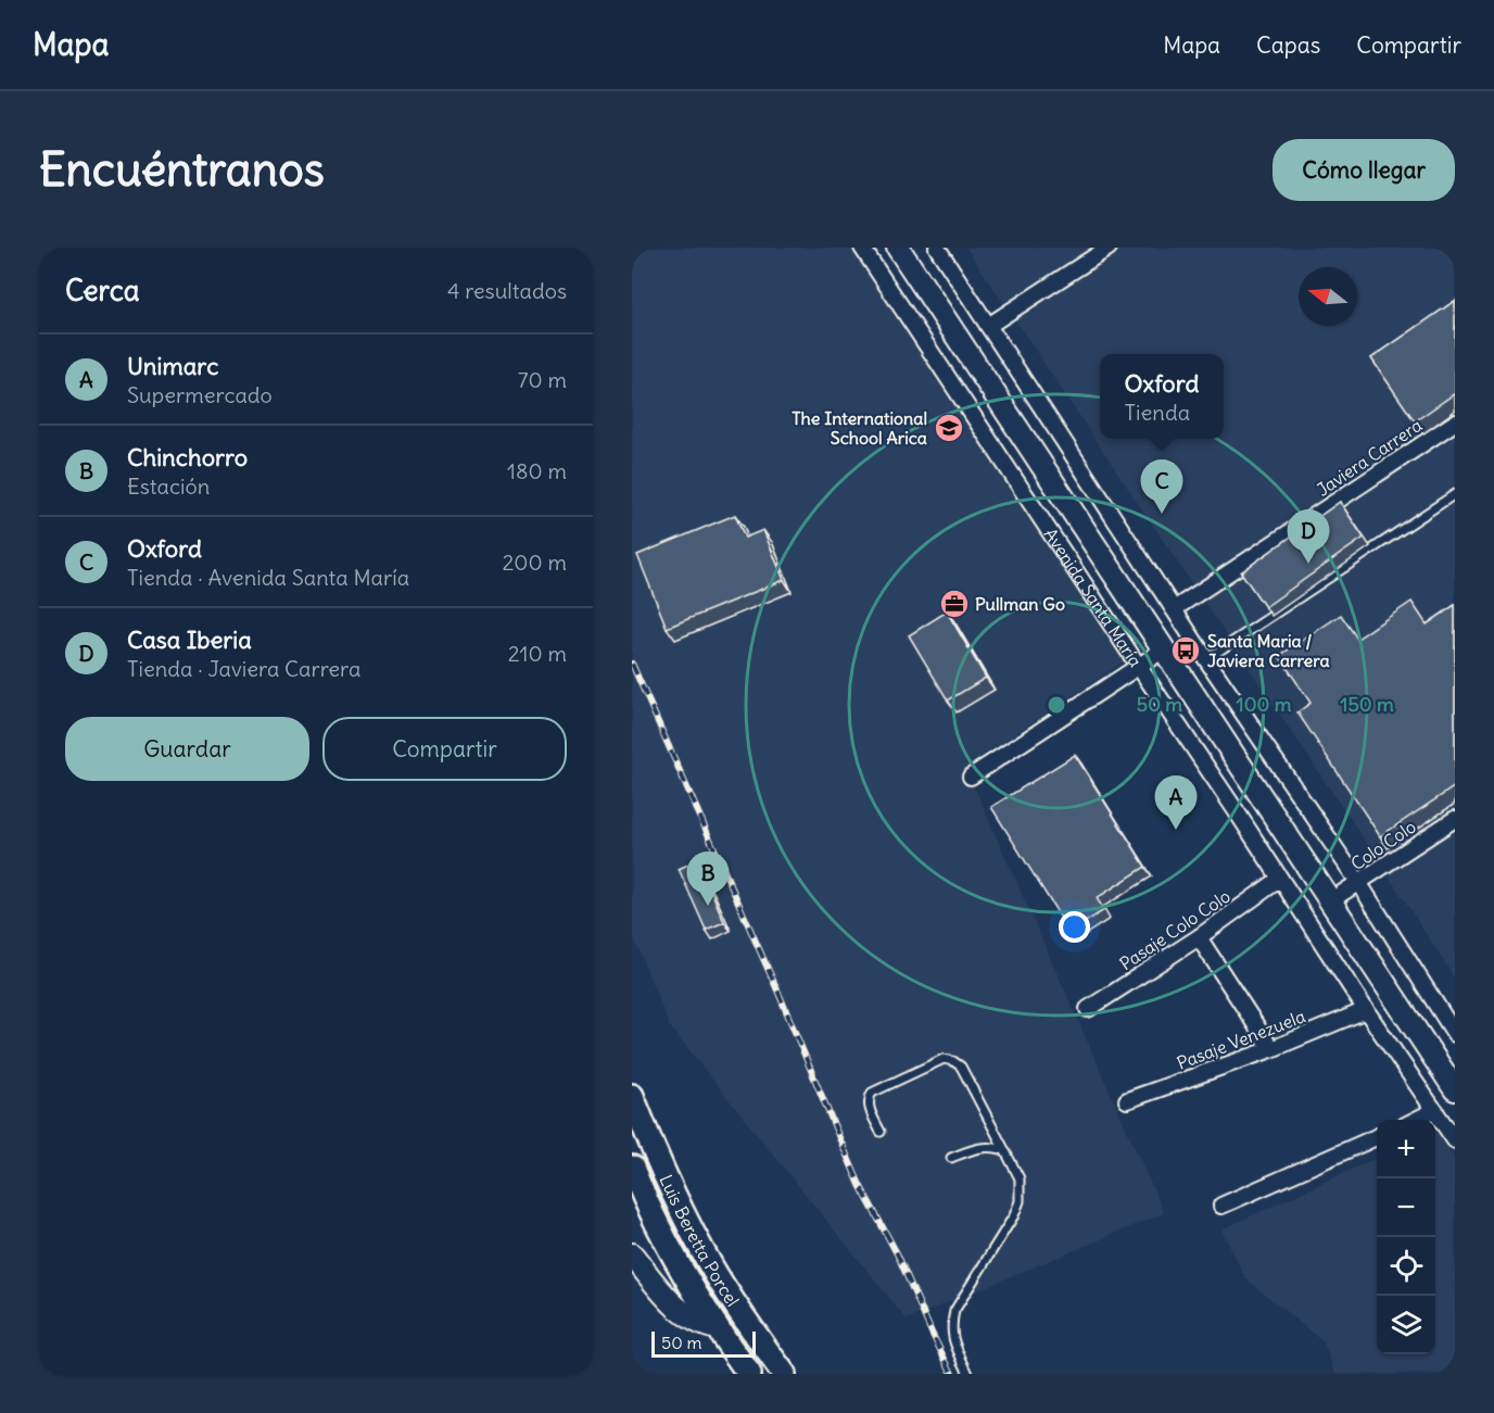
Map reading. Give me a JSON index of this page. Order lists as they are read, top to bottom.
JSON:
{
  "streets": {
    "main road": ["Avenida Santa María", "Luis Beretta Porcel"],
    "street": [
      "Javiera Carrera",
      "Colo Colo",
      "Pasaje Colo Colo",
      "Pasaje Venezuela"
    ]
  },
  "crossings": [
    ["Avenida Santa María", "Colo Colo"],
    ["Avenida Santa María", "Pasaje Colo Colo"],
    ["Avenida Santa María", "Pasaje Venezuela"]
  ],
  "places": {
    "school or university": ["The International School Arica"],
    "office": ["Pullman Go"],
    "bus stop": ["Santa Maria / Javiera Carrera"]
  },
  "scale_bar": "50 m",
  "north": "left",
  "page": {
    "header": "Mapa",
    "nav": ["Mapa", "Capas", "Compartir"],
    "buttons": [
      "Cómo llegar",
      ["Guardar", "Compartir"]
    ],
    "title": "Encuéntranos",
    "heading": ["Cerca", "4 resultados"],
    "list": [
      {
        "mark": "A",
        "name": "Unimarc",
        "note": "Supermercado",
        "value": "70 m"
      },
      {
        "mark": "B",
        "name": "Chinchorro",
        "note": "Estación",
        "value": "180 m"
      },
      {
        "mark": "C",
        "name": "Oxford",
        "note": "Tienda · Avenida Santa María",
        "value": "200 m"
      },
      {
        "mark": "D",
        "name": "Casa Iberia",
        "note": "Tienda · Javiera Carrera",
        "value": "210 m"
      }
    ],
    "popup": ["Oxford", "Tienda"],
    "pins": [
      "C",
      "D",
      "A",
      "B"
    ],
    "map_buttons": ["+", "−"],
    "scale": "50 m"
  },
  "rings": ["50 m", "100 m", "150 m"]
}
